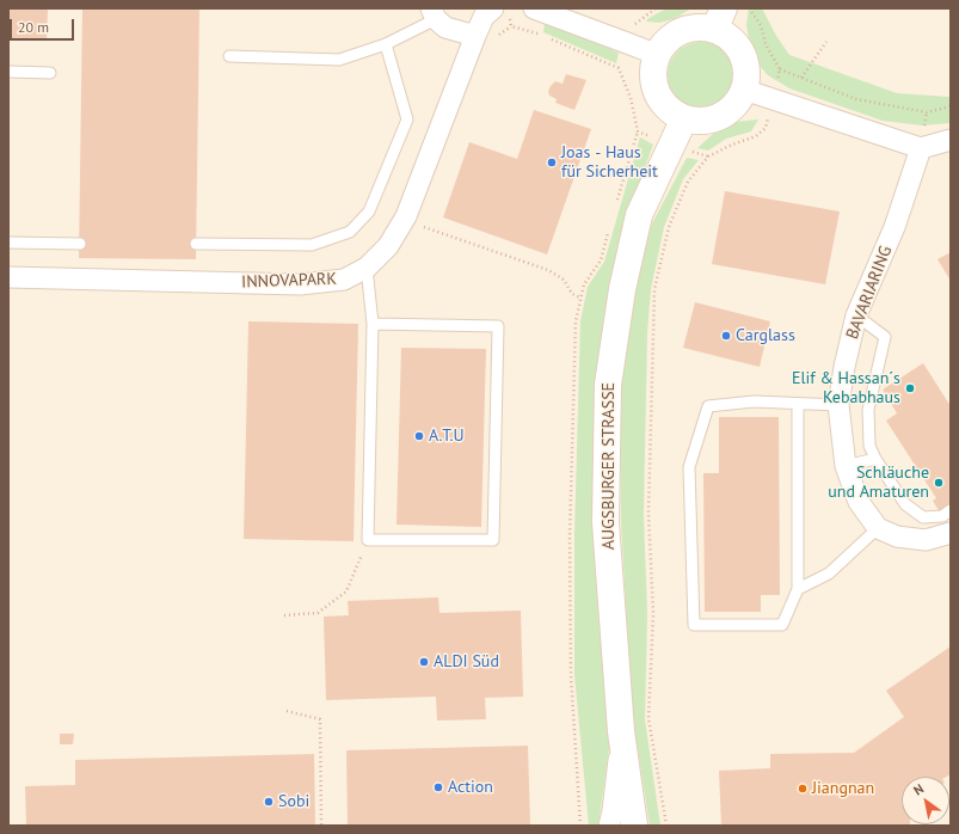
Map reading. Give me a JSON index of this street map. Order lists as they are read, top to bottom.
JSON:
{
  "streets": {
    "main road": ["AUGSBURGER STRASSE"],
    "street": ["INNOVAPARK", "BAVARIARING"]
  },
  "places": [
    "Joas - Haus für Sicherheit",
    "Carglass",
    "Elif & Hassan´s Kebabhaus",
    "A.T.U",
    "Schläuche und Amaturen",
    "ALDI Süd",
    "Action",
    "Jiangnan",
    "Sobi"
  ],
  "scale_bar": "20 m",
  "north": "top left"
}
